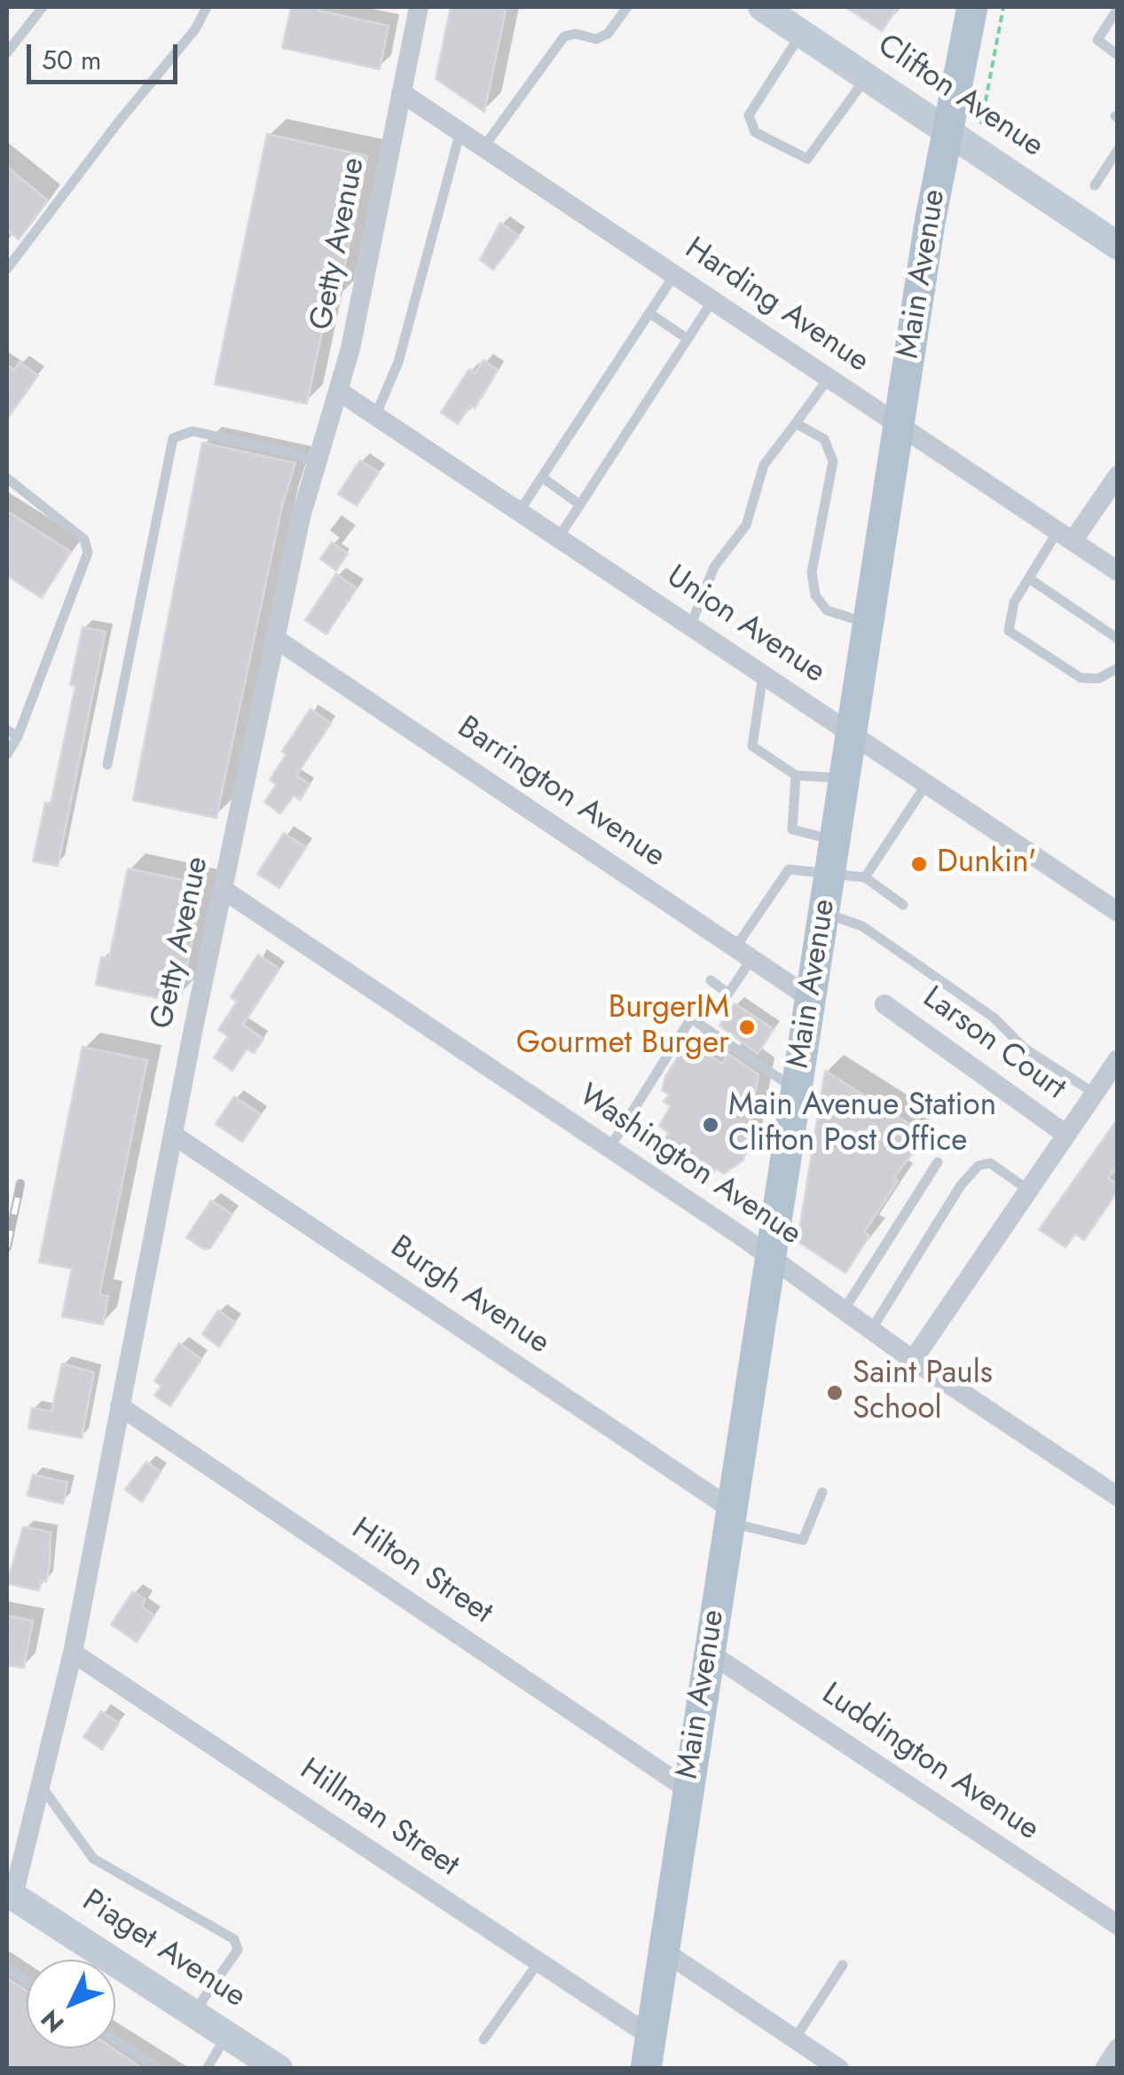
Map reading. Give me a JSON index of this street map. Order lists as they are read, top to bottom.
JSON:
{
  "streets": {
    "main road": ["Clifton Avenue", "Main Avenue", "Piaget Avenue"],
    "street": [
      "Getty Avenue",
      "Harding Avenue",
      "Union Avenue",
      "Barrington Avenue",
      "Larson Court",
      "Washington Avenue",
      "Burgh Avenue",
      "Hilton Street",
      "Luddington Avenue",
      "Hillman Street"
    ]
  },
  "crossings": [
    ["Clifton Avenue", "Main Avenue"],
    ["Getty Avenue", "Harding Avenue"],
    ["Getty Avenue", "Union Avenue"],
    ["Getty Avenue", "Barrington Avenue"],
    ["Getty Avenue", "Washington Avenue"],
    ["Getty Avenue", "Burgh Avenue"],
    ["Getty Avenue", "Hilton Street"],
    ["Getty Avenue", "Hillman Street"],
    ["Getty Avenue", "Piaget Avenue"],
    ["Main Avenue", "Harding Avenue"],
    ["Main Avenue", "Union Avenue"],
    ["Main Avenue", "Barrington Avenue"],
    ["Main Avenue", "Washington Avenue"],
    ["Main Avenue", "Burgh Avenue"],
    ["Main Avenue", "Hilton Street"],
    ["Main Avenue", "Luddington Avenue"],
    ["Main Avenue", "Hillman Street"]
  ],
  "places": [
    "Dunkin'",
    "BurgerIM Gourmet Burger",
    "Main Avenue Station Clifton Post Office",
    "Saint Pauls School"
  ],
  "scale_bar": "50 m",
  "north": "bottom left"
}
